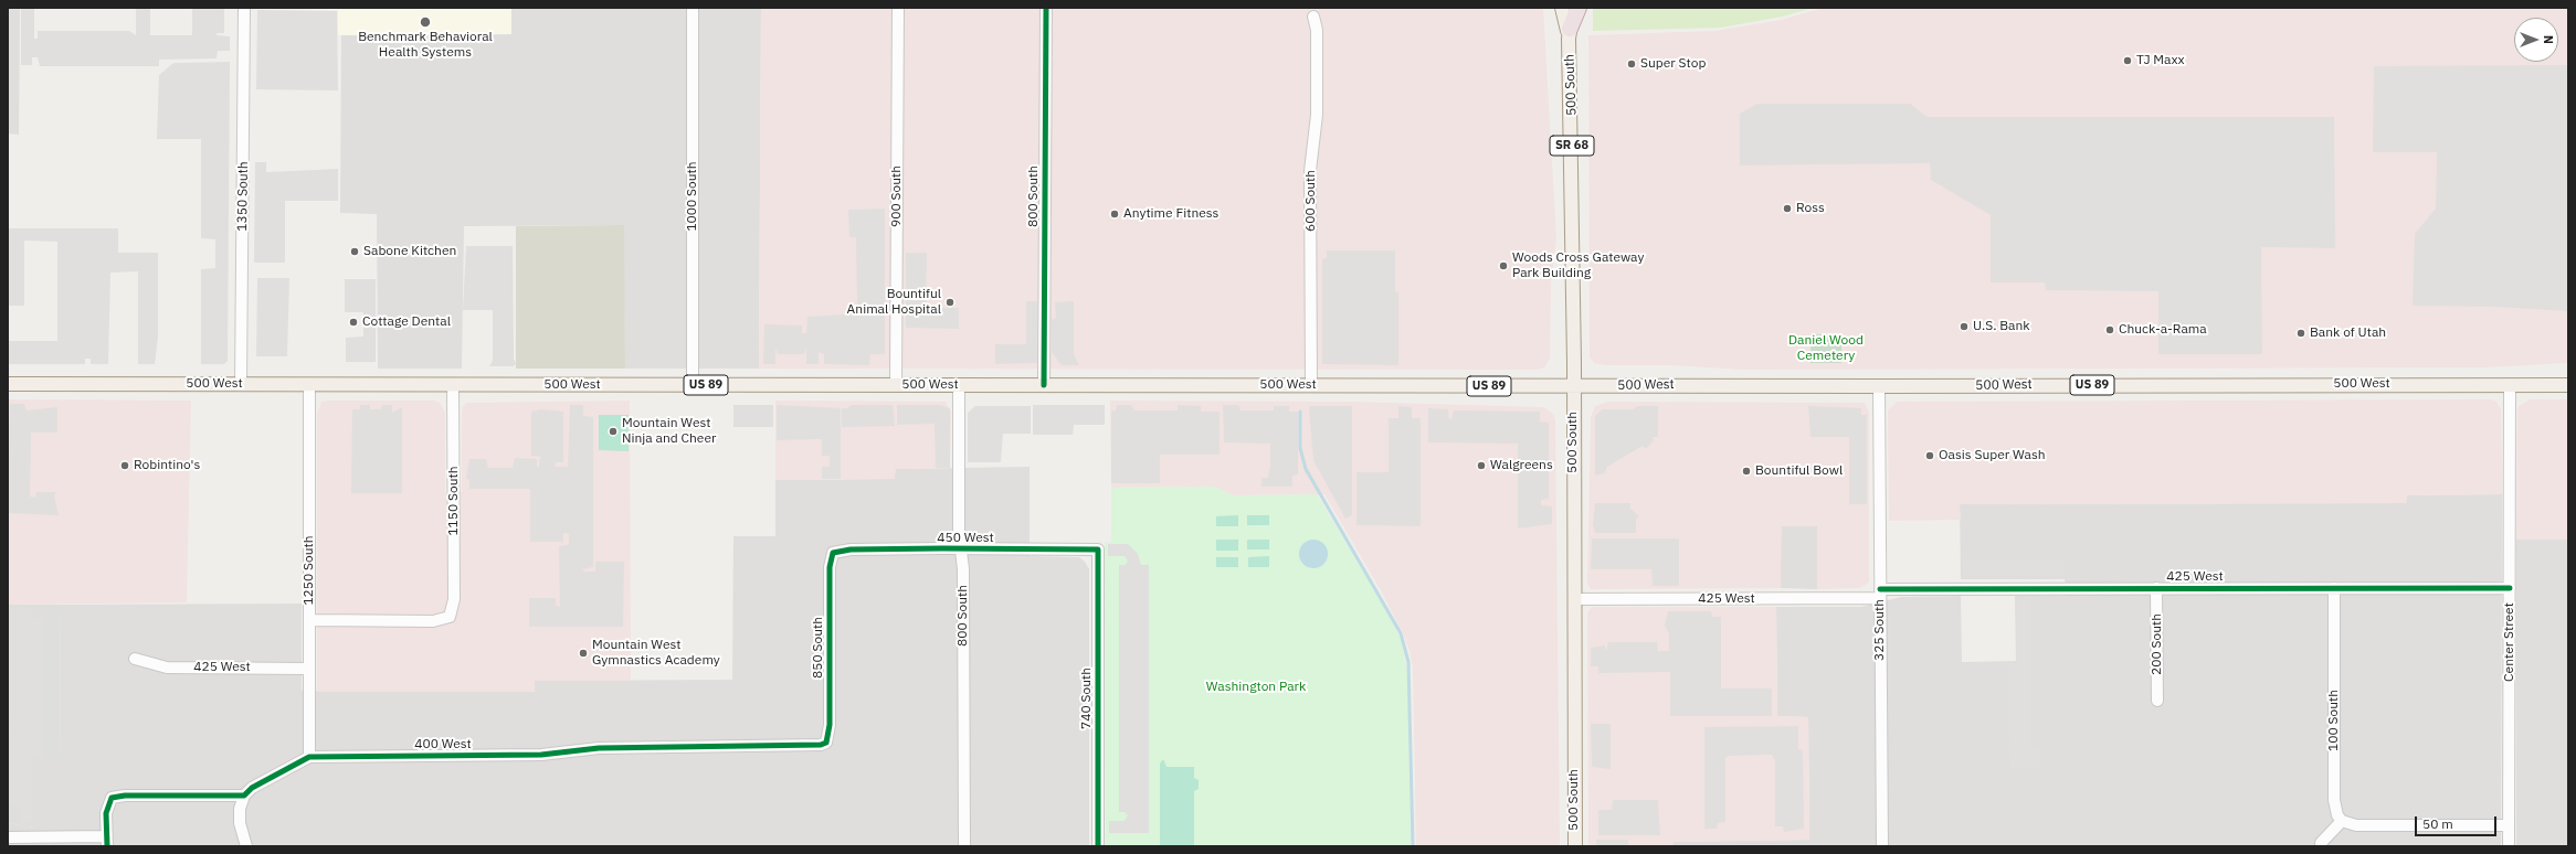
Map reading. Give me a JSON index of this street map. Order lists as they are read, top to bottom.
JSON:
{
  "streets": {
    "main road": [
      "500 South",
      "SR 68",
      "500 West",
      "US 89"
    ],
    "street": [
      "1350 South",
      "1000 South",
      "900 South",
      "800 South",
      "600 South",
      "1150 South",
      "450 West",
      "1250 South",
      "425 West",
      "325 South",
      "Center Street",
      "200 South",
      "850 South",
      "740 South",
      "100 South",
      "400 West"
    ]
  },
  "crossings": [
    ["500 South", "500 West"],
    ["500 South", "425 West"],
    ["1350 South", "500 West"],
    ["1000 South", "500 West"],
    ["900 South", "500 West"],
    ["800 South", "500 West"],
    ["800 South", "450 West"],
    ["600 South", "500 West"],
    ["500 West", "1150 South"],
    ["500 West", "1250 South"],
    ["500 West", "325 South"],
    ["500 West", "Center Street"],
    ["1150 South", "1250 South"],
    ["450 West", "850 South"],
    ["450 West", "740 South"],
    ["1250 South", "425 West"],
    ["1250 South", "400 West"],
    ["425 West", "325 South"],
    ["425 West", "Center Street"],
    ["425 West", "200 South"],
    ["425 West", "100 South"],
    ["850 South", "400 West"]
  ],
  "parks": ["Daniel Wood Cemetery", "Washington Park"],
  "places": [
    "Benchmark Behavioral Health Systems",
    "TJ Maxx",
    "Super Stop",
    "Ross",
    "Anytime Fitness",
    "Sabone Kitchen",
    "Woods Cross Gateway Park Building",
    "Bountiful Animal Hospital",
    "Cottage Dental",
    "U.S. Bank",
    "Chuck-a-Rama",
    "Bank of Utah",
    "Mountain West Ninja and Cheer",
    "Oasis Super Wash",
    "Robintino's",
    "Walgreens",
    "Bountiful Bowl",
    "Mountain West Gymnastics Academy"
  ],
  "scale_bar": "50 m",
  "north": "right"
}
